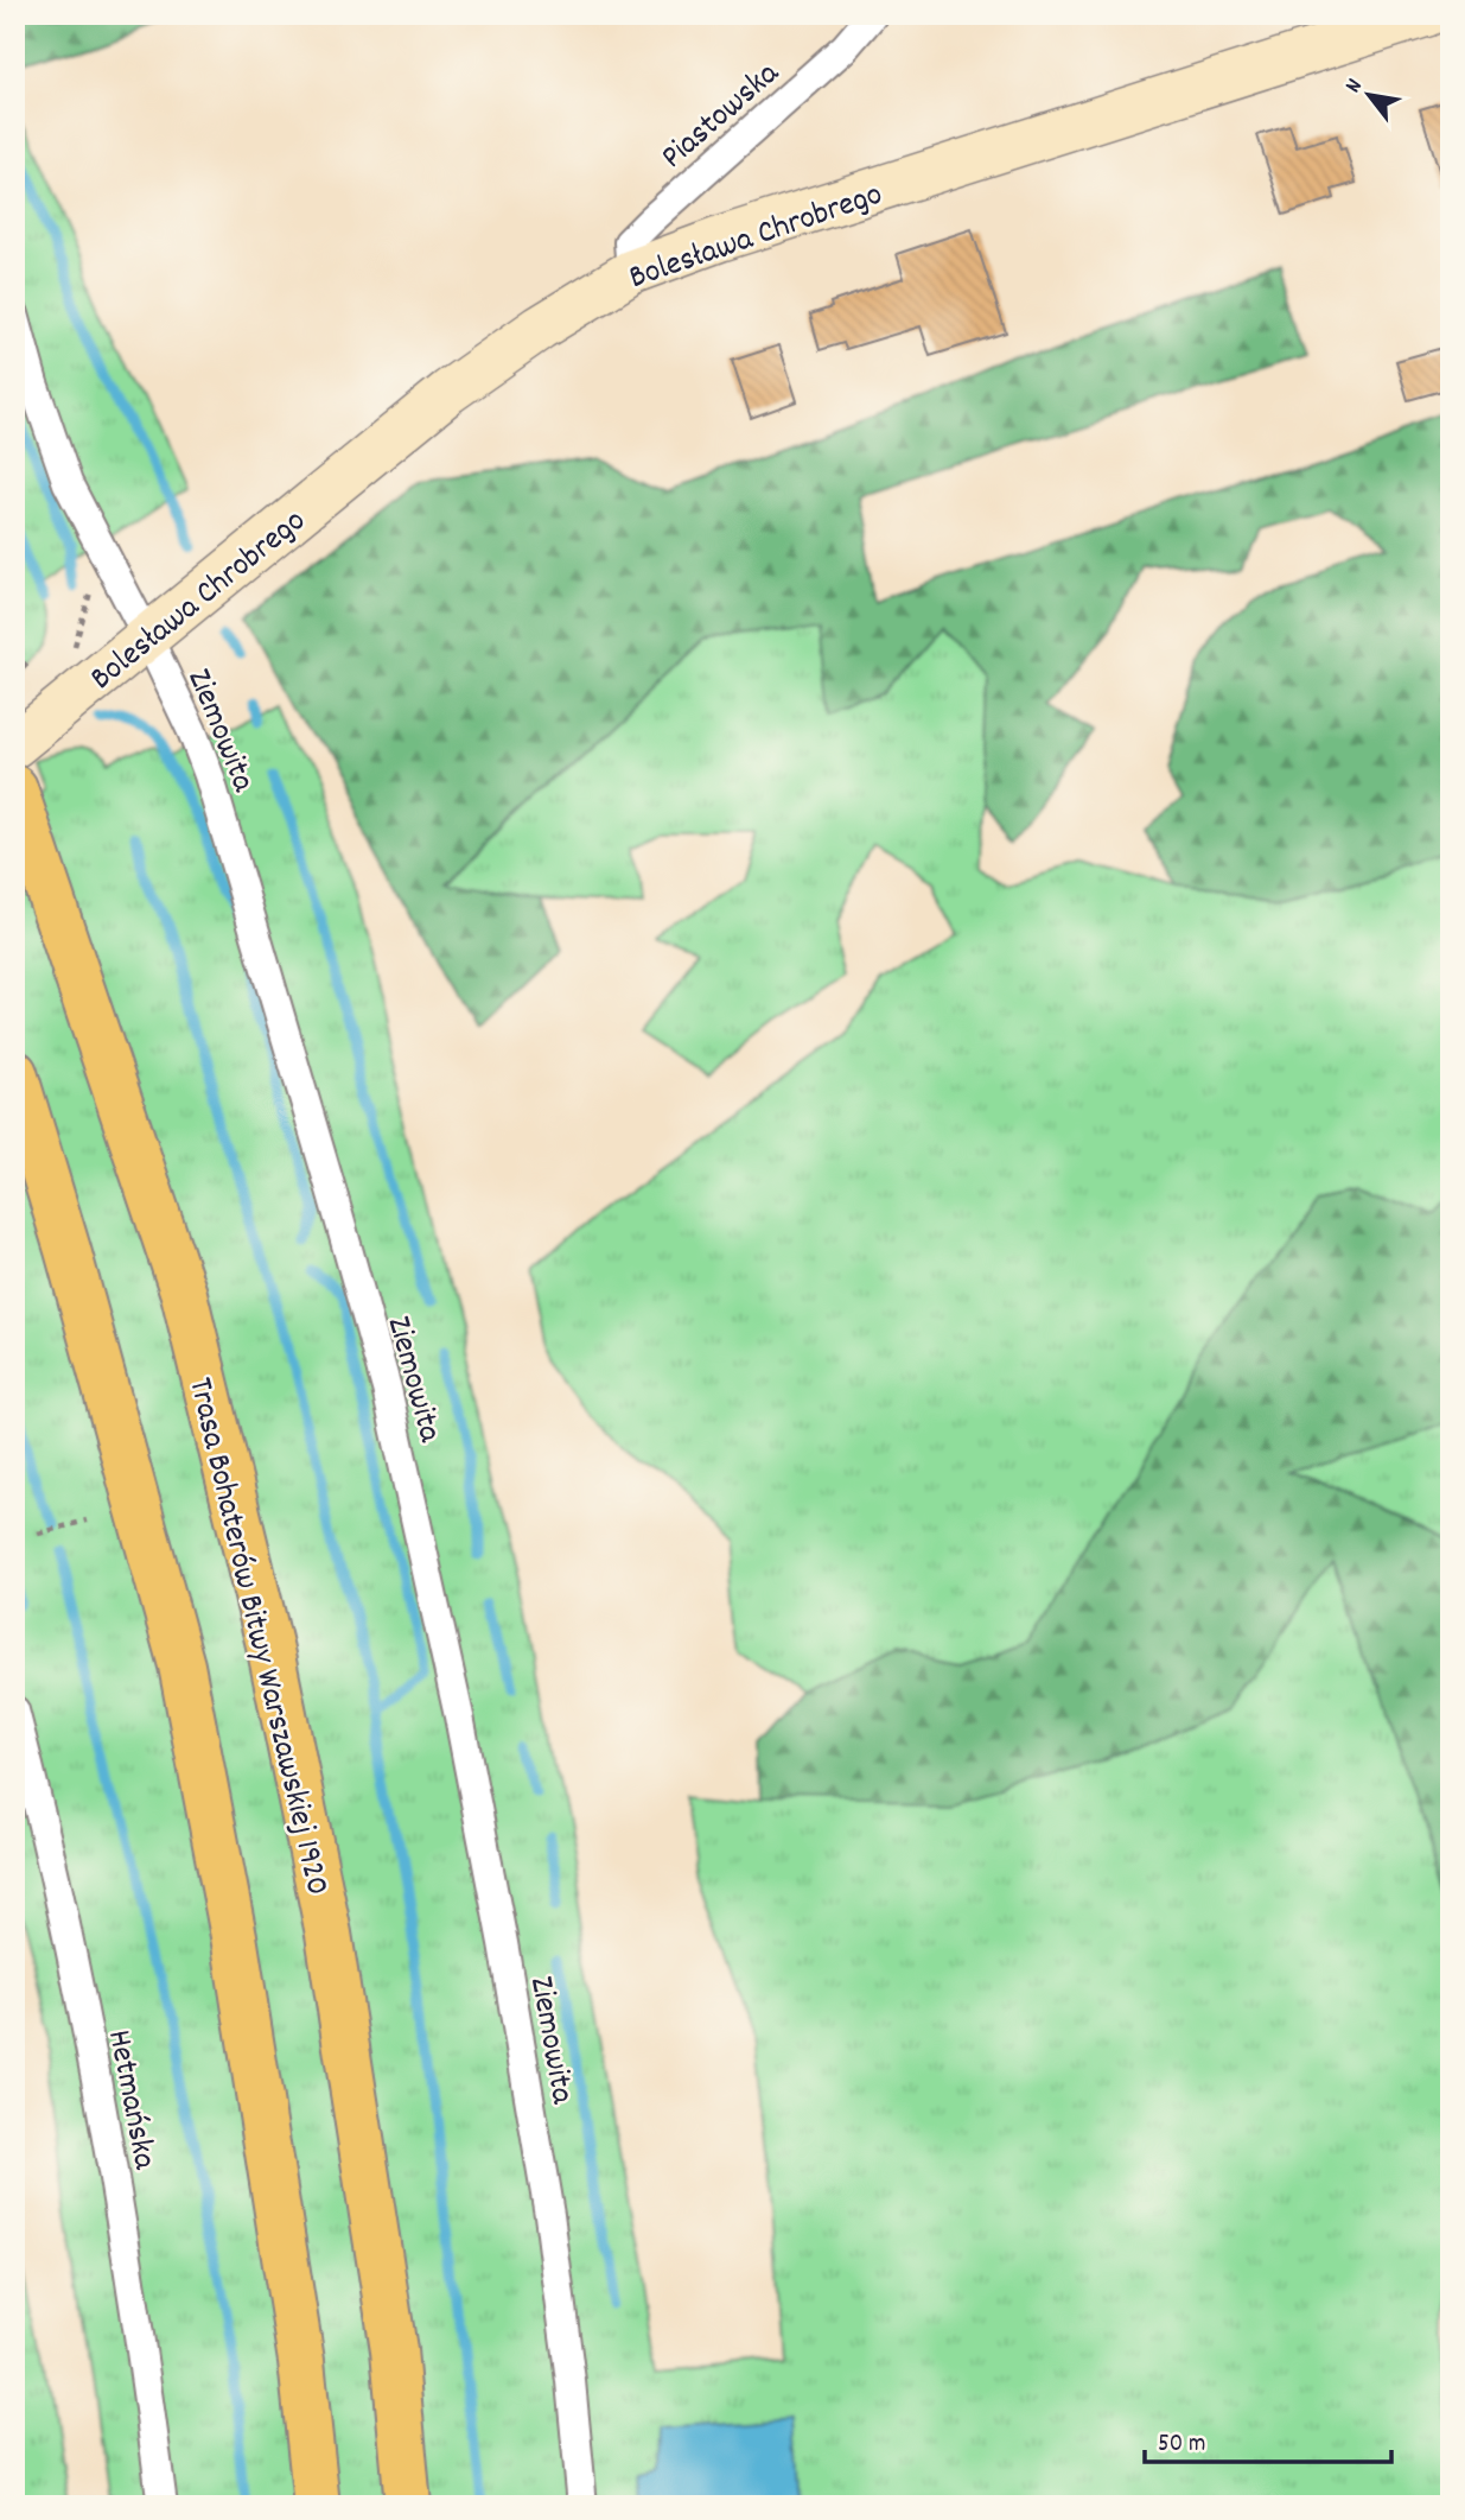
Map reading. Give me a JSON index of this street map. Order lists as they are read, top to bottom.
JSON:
{
  "streets": {
    "highway": ["Trasa Bohaterów Bitwy Warszawskiej 1920"],
    "street": [
      "Piastowska",
      "Bolesława Chrobrego",
      "Ziemowita",
      "Hetmańska"
    ]
  },
  "crossings": [
    ["Piastowska", "Bolesława Chrobrego"],
    ["Bolesława Chrobrego", "Ziemowita"]
  ],
  "scale_bar": "50 m",
  "north": "top left"
}
